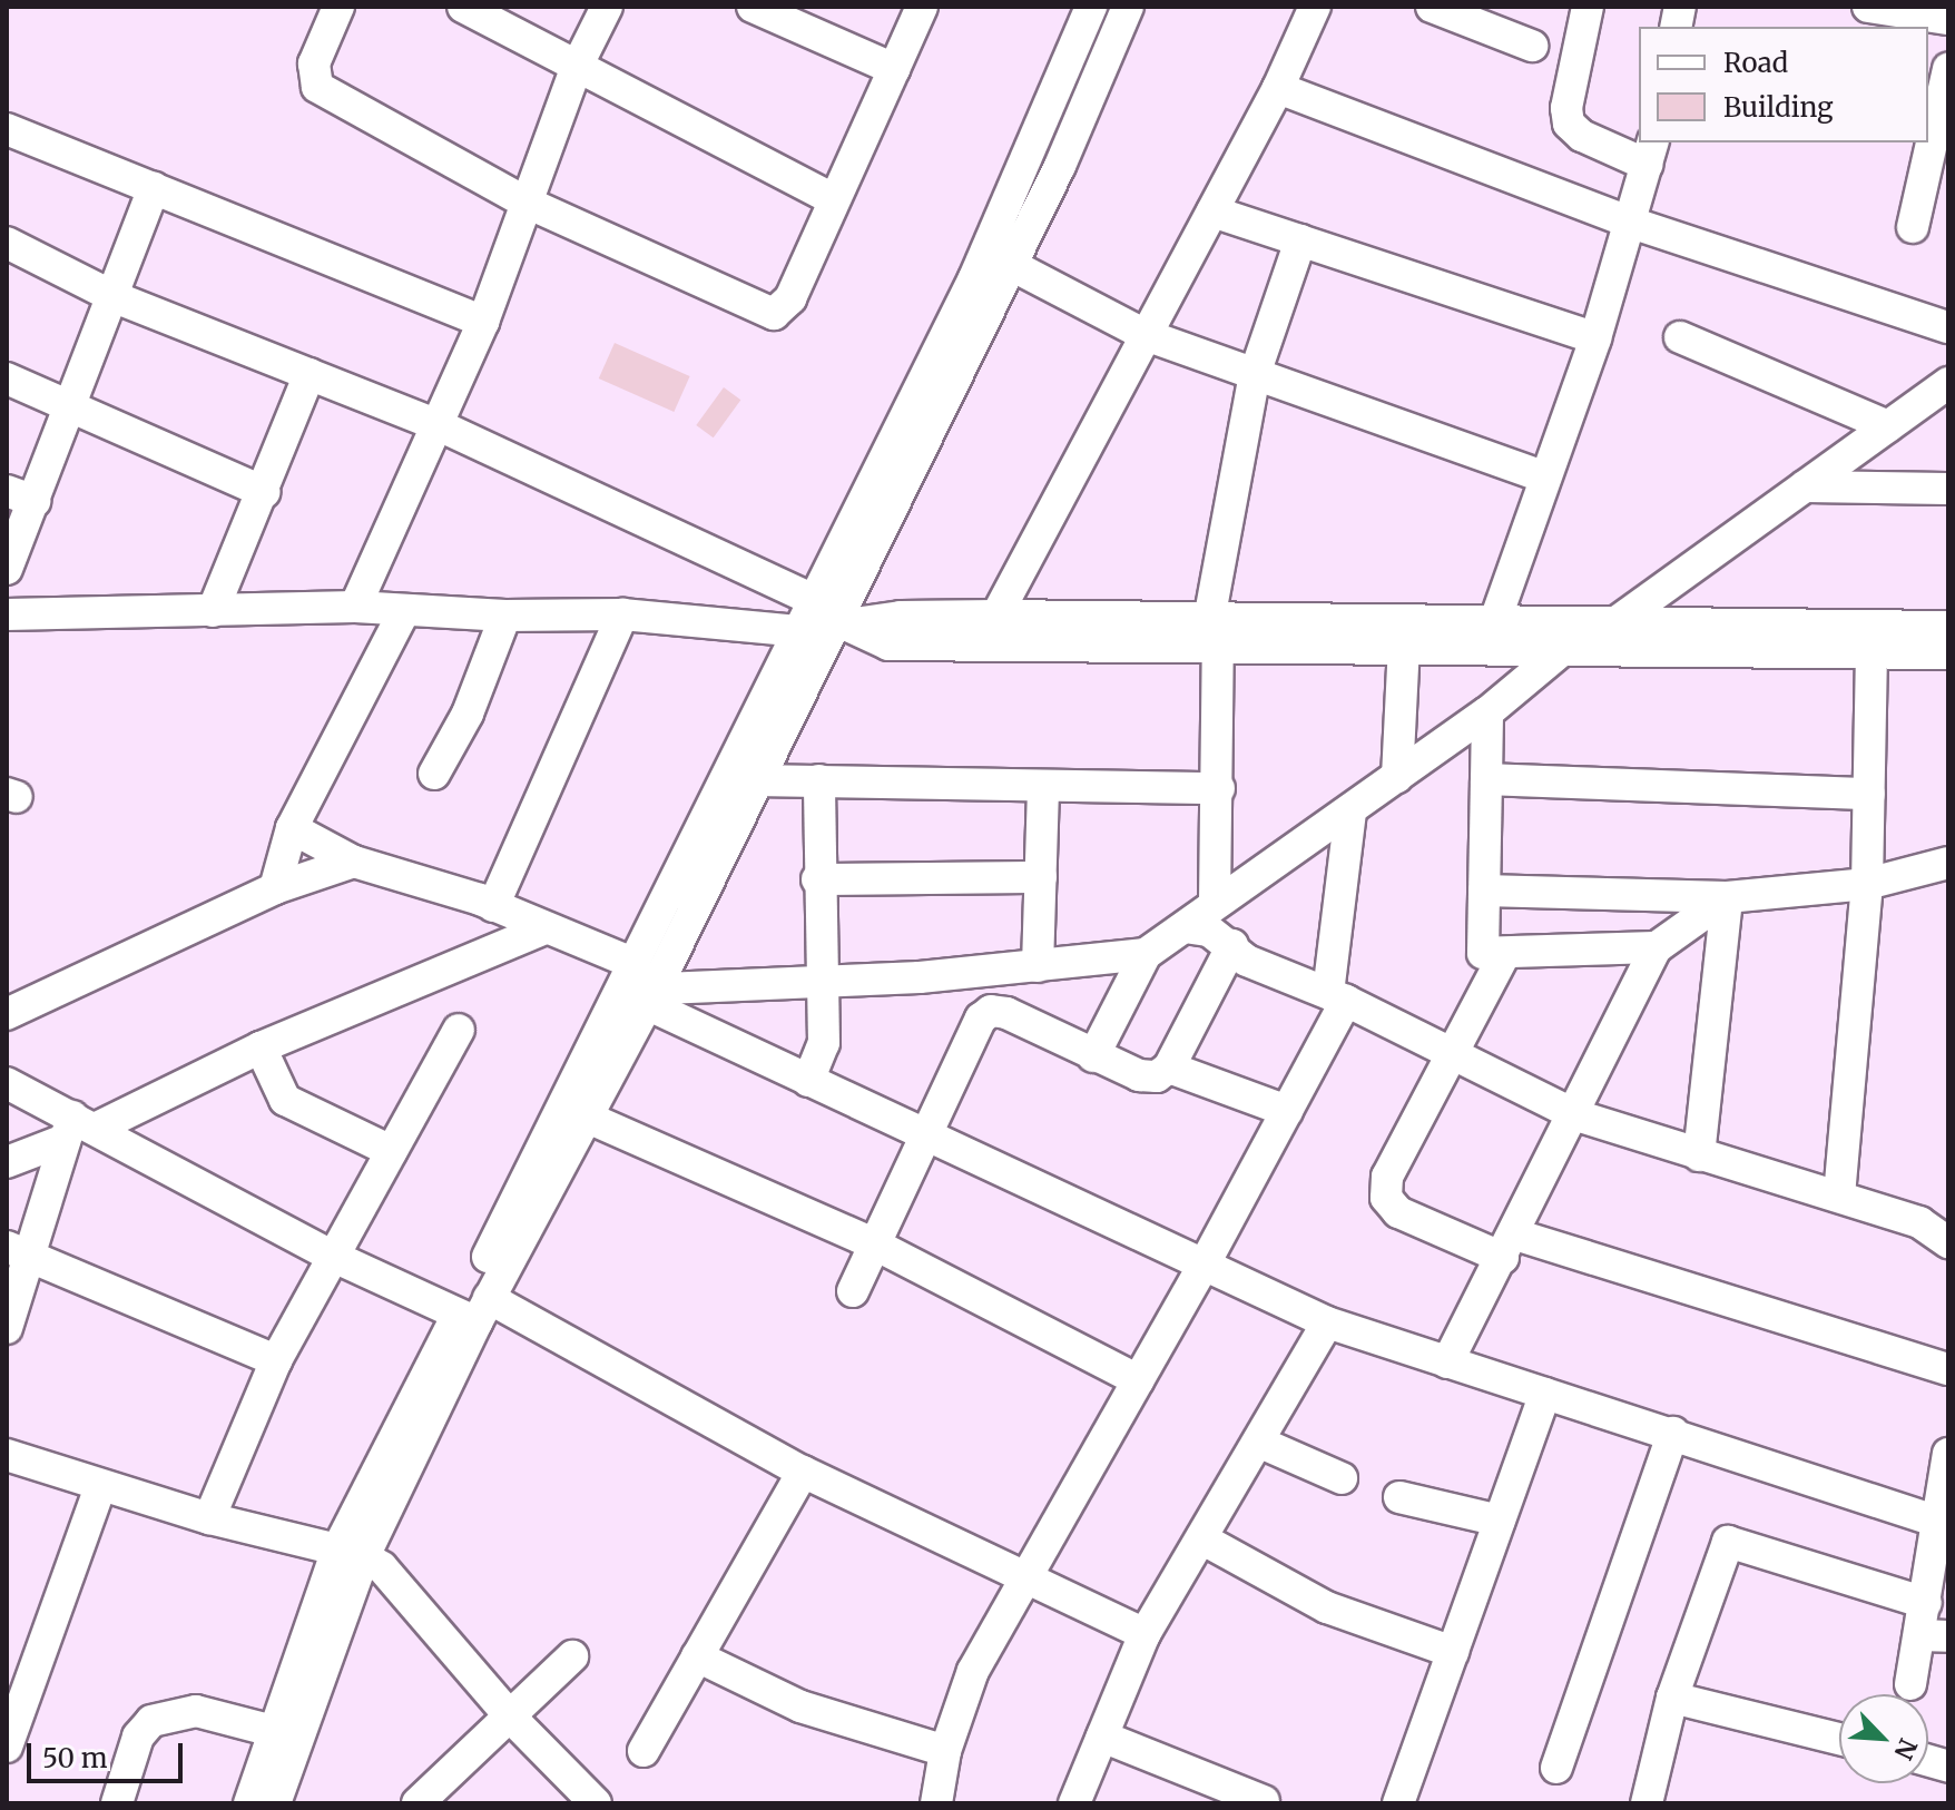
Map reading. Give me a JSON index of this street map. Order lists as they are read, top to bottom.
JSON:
{
  "legend": ["Road", "Building"],
  "scale_bar": "50 m",
  "north": "bottom right"
}
